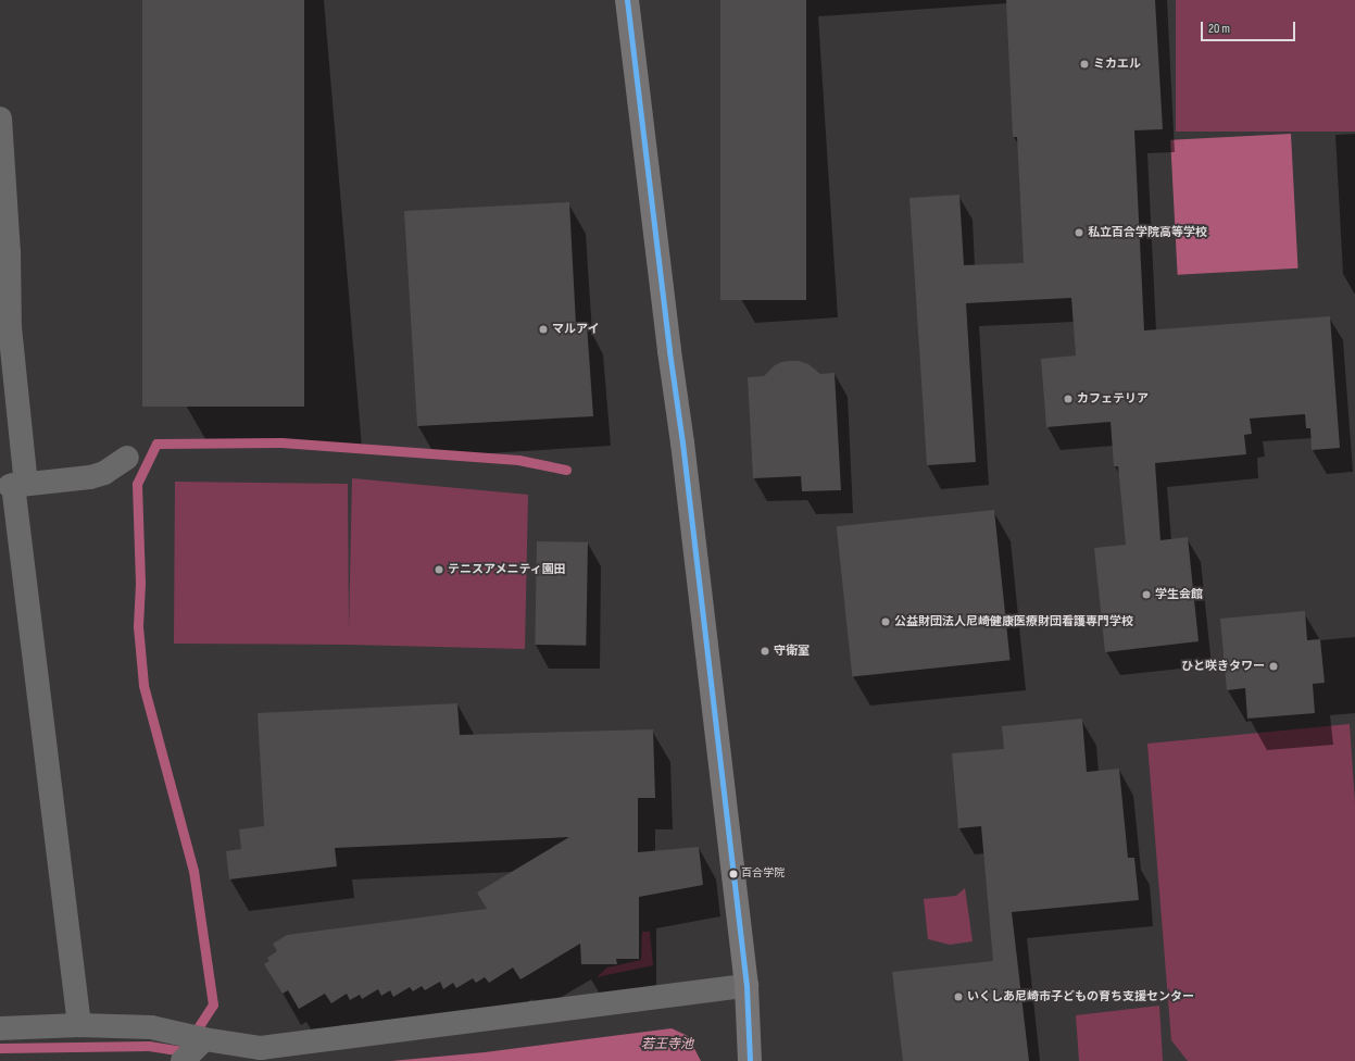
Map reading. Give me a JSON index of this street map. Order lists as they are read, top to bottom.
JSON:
{
  "water": ["若王寺池"],
  "places": [
    "ミカエル",
    "私立百合学院高等学校",
    "マルアイ",
    "カフェテリア",
    "テニスアメニティ園田",
    "学生会館",
    "公益財団法人尼崎健康医療財団看護専門学校",
    "守衛室",
    "ひと咲きタワー",
    "百合学院",
    "いくしあ尼崎市子どもの育ち支援センター"
  ],
  "scale_bar": "20 m"
}
